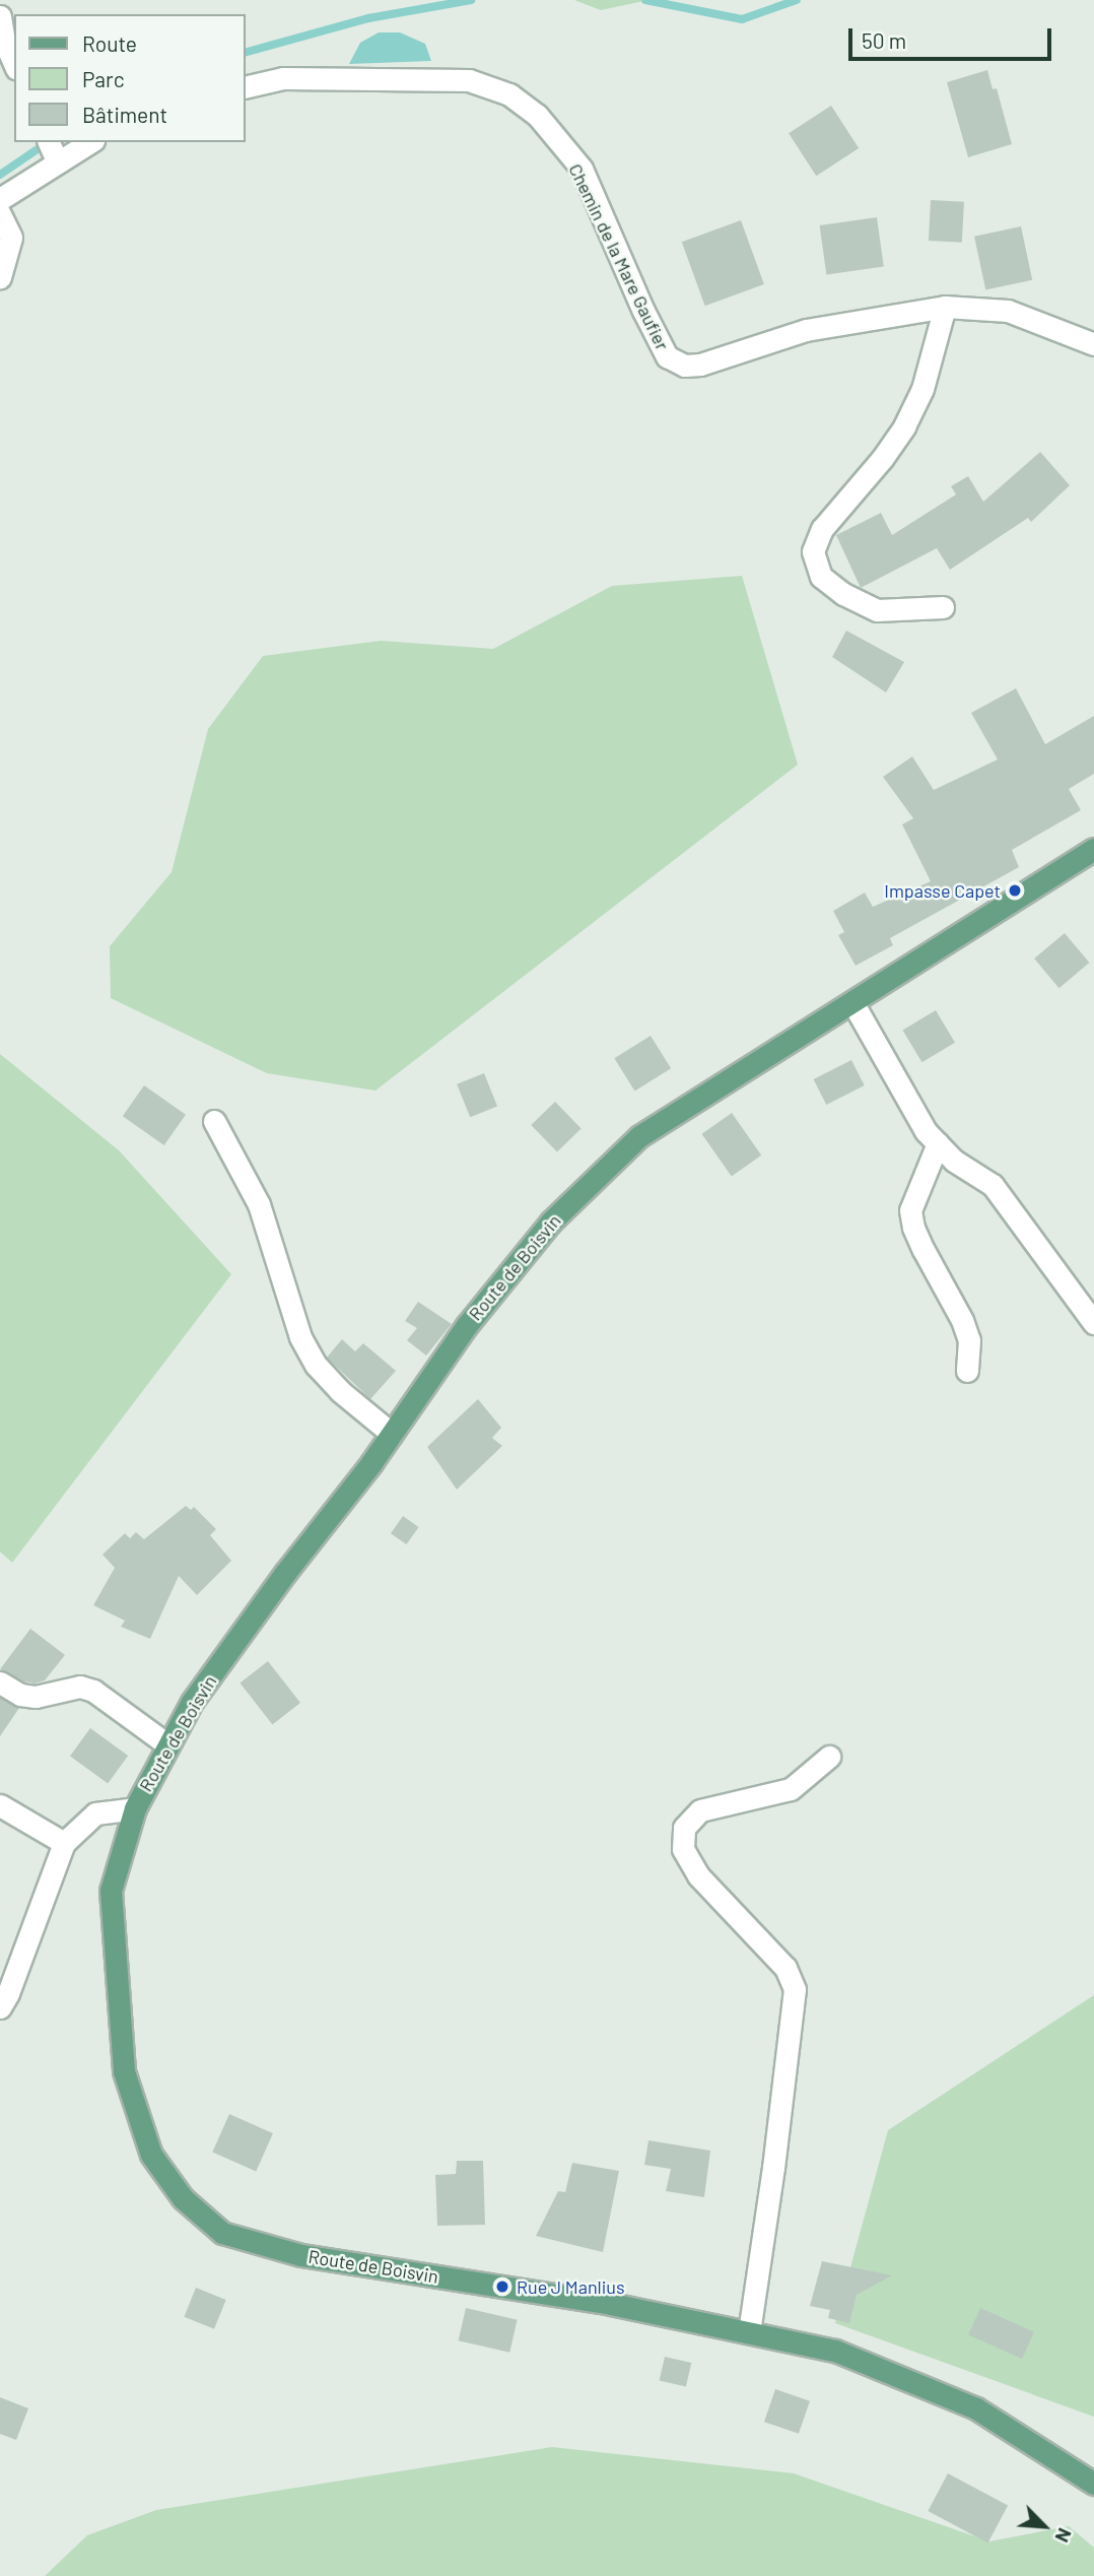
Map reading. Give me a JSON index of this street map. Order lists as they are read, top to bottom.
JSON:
{
  "streets": {
    "main road": ["Route de Boisvin"],
    "street": ["Chemin de la Mare Gaufier"]
  },
  "places": ["Impasse Capet", "Rue J Manlius"],
  "legend": ["Route", "Parc", "Bâtiment"],
  "scale_bar": "50 m",
  "north": "bottom right"
}
